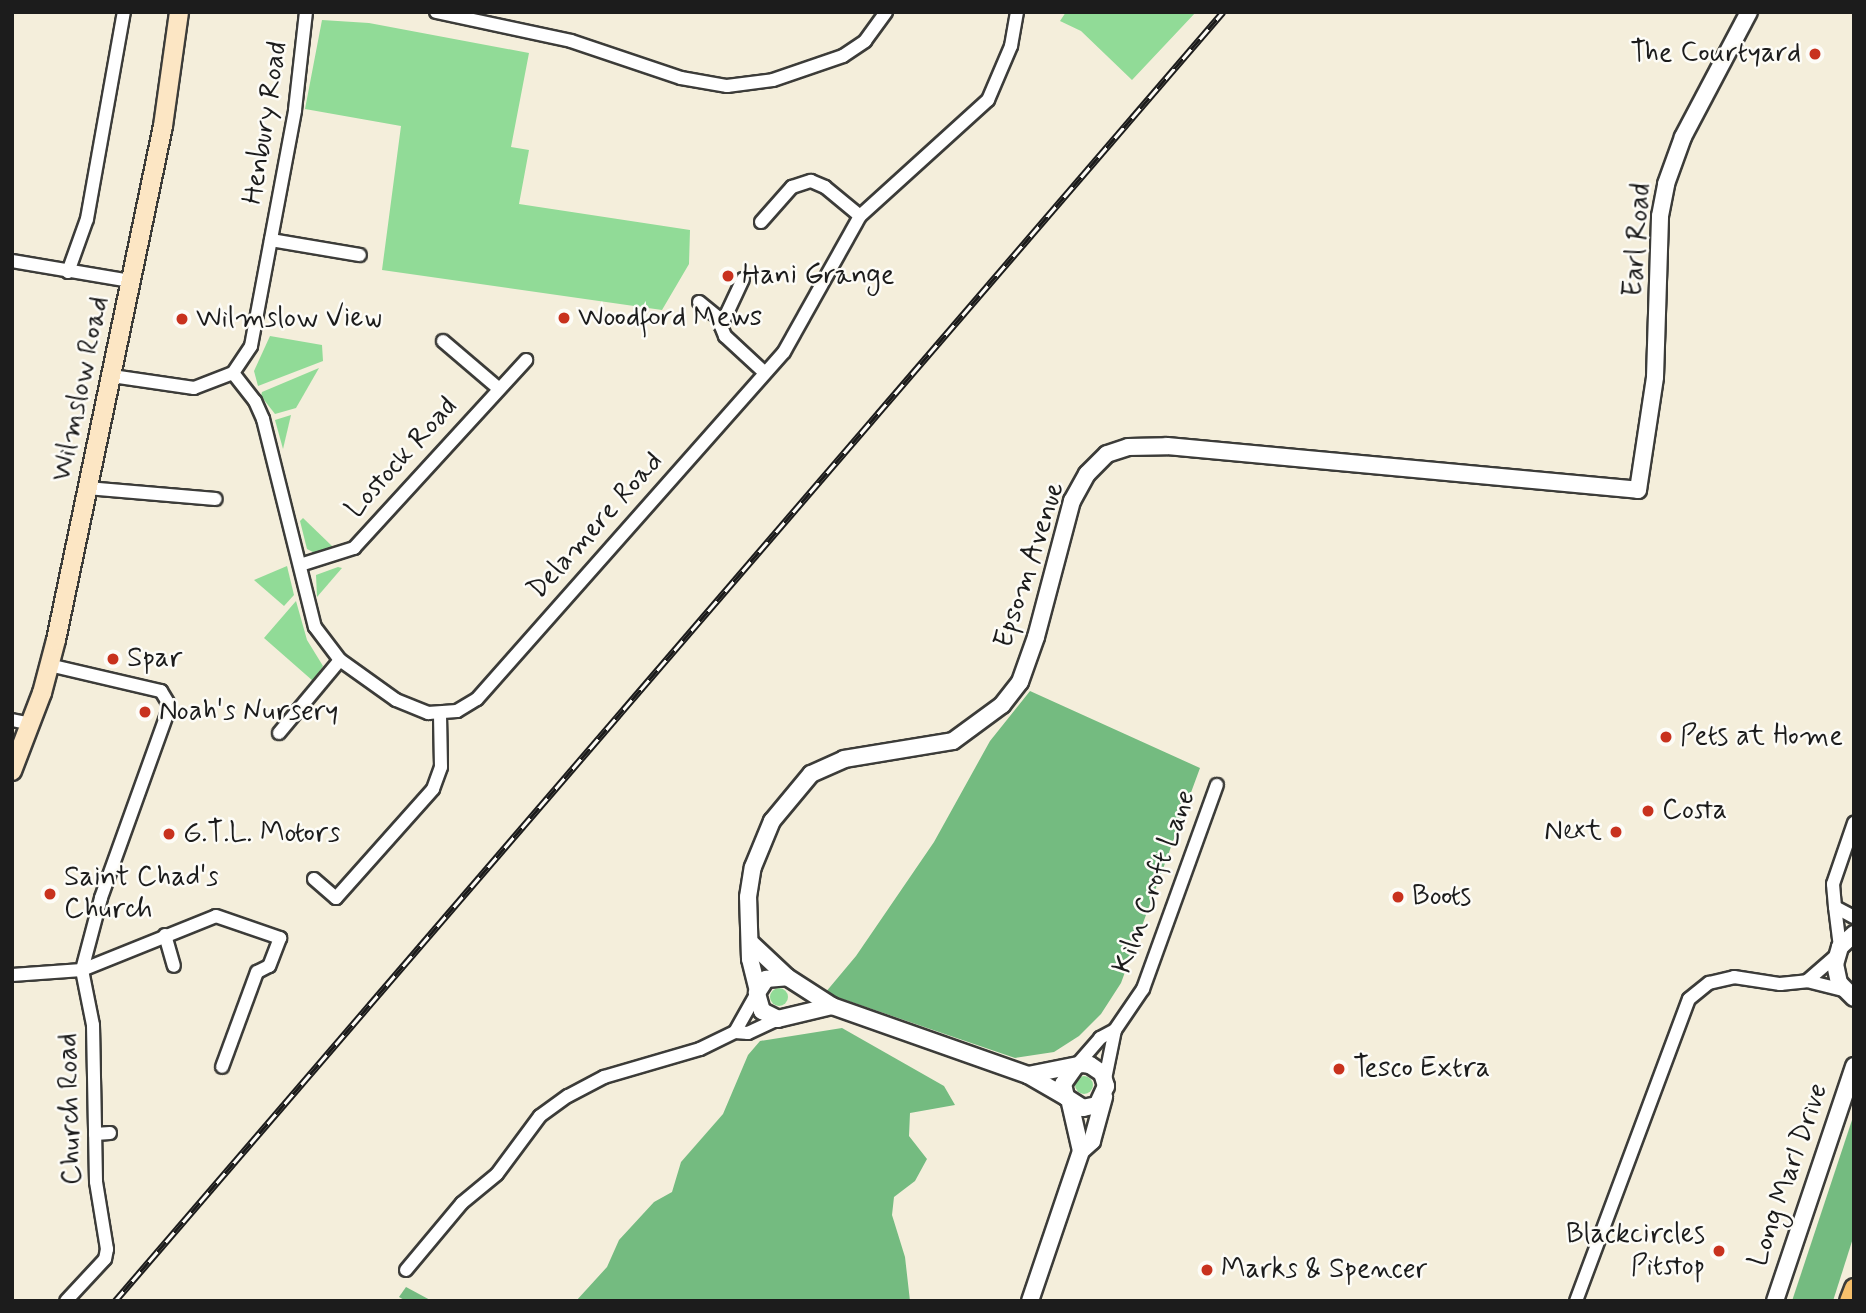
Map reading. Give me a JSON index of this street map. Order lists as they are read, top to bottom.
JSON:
{
  "streets": {
    "main road": ["Wilmslow Road"],
    "street": [
      "Henbury Road",
      "Earl Road",
      "Lostock Road",
      "Delamere Road",
      "Epsom Avenue",
      "Kiln Croft Lane",
      "Church Road",
      "Long Marl Drive"
    ]
  },
  "crossings": [
    ["Earl Road", "Epsom Avenue"]
  ],
  "places": [
    "The Courtyard",
    "Hani Grange",
    "Woodford Mews",
    "Wilmslow View",
    "Spar",
    "Noah's Nursery",
    "Pets at Home",
    "Costa",
    "Next",
    "G.T.L. Motors",
    "Saint Chad's Church",
    "Boots",
    "Tesco Extra",
    "Blackcircles Pitstop",
    "Marks & Spencer"
  ]
}
